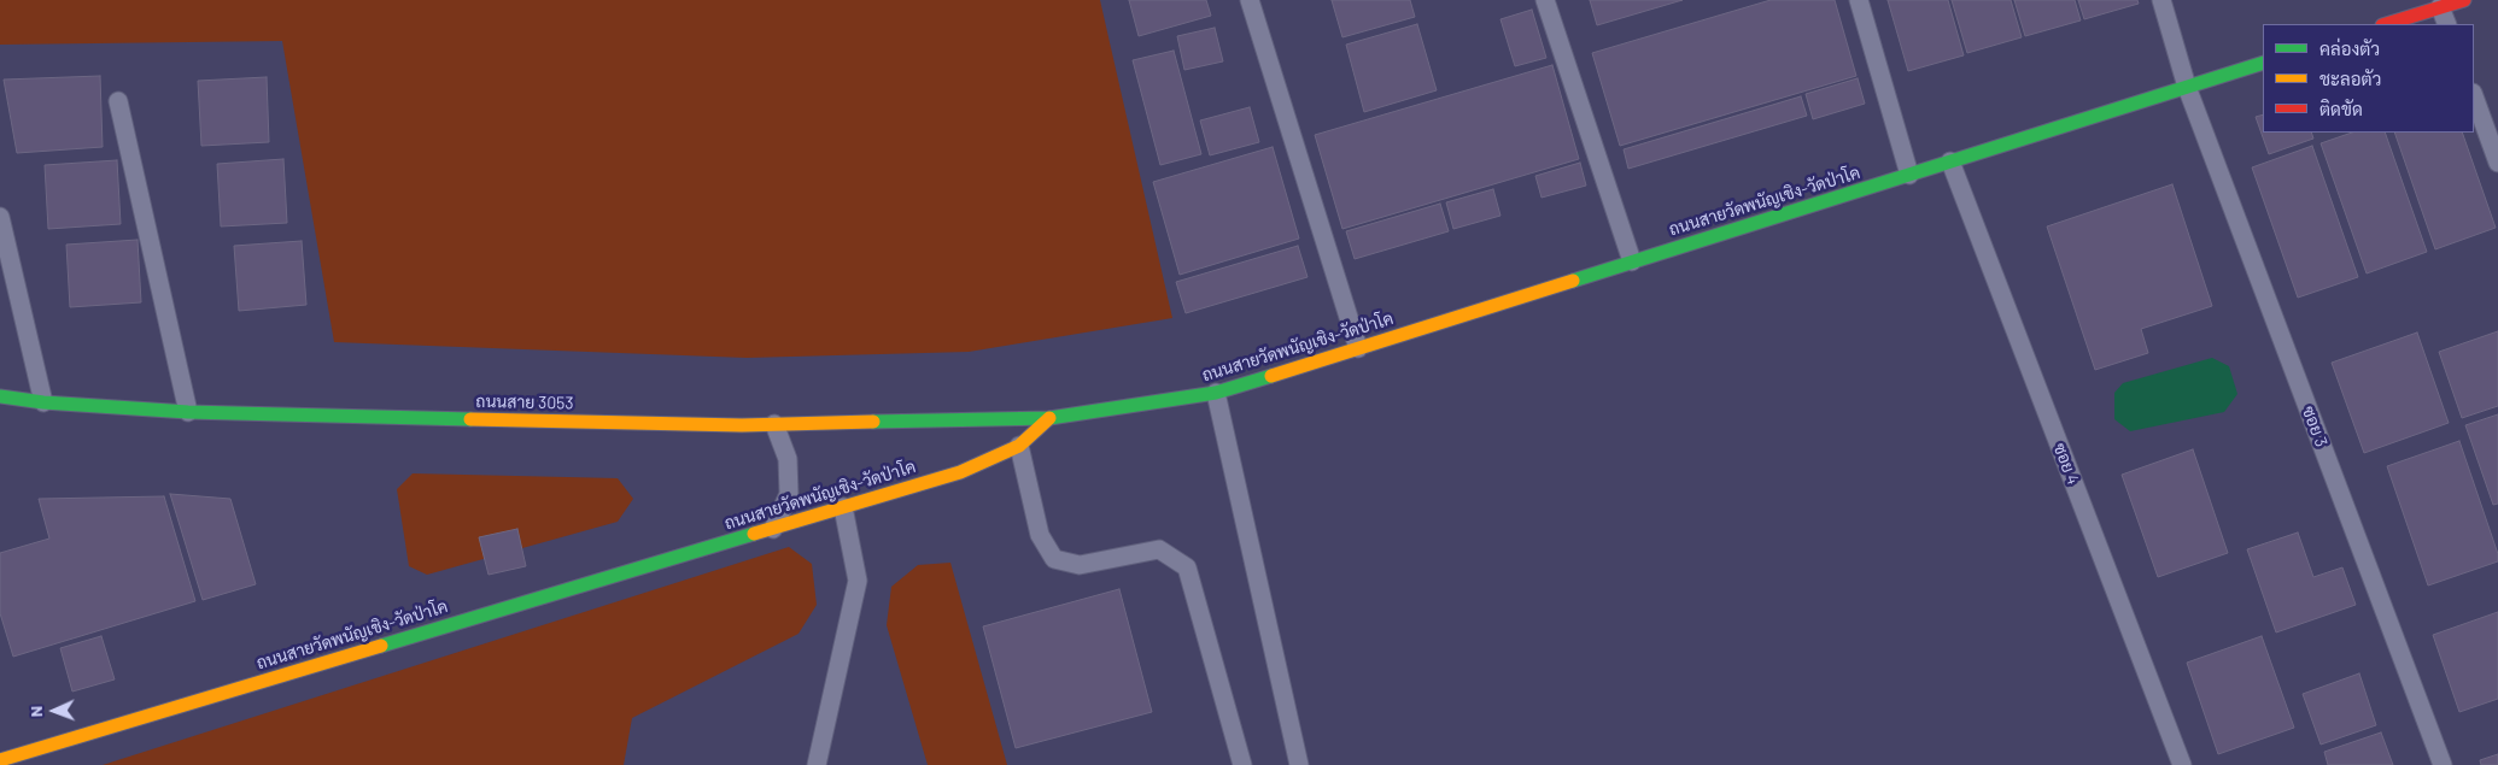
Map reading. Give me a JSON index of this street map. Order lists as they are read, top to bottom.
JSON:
{
  "streets": {
    "main road": ["ถนนสายวัดพนัญเชิง-วัดป่าโค", "ถนนสาย 3053"],
    "street": ["ซอย 3", "ซอย 4"]
  },
  "crossings": [
    ["ถนนสายวัดพนัญเชิง-วัดป่าโค", "ถนนสาย 3053"],
    ["ถนนสายวัดพนัญเชิง-วัดป่าโค", "ซอย 3"],
    ["ถนนสายวัดพนัญเชิง-วัดป่าโค", "ซอย 4"]
  ],
  "legend": ["คล่องตัว", "ชะลอตัว", "ติดขัด"],
  "north": "left"
}
